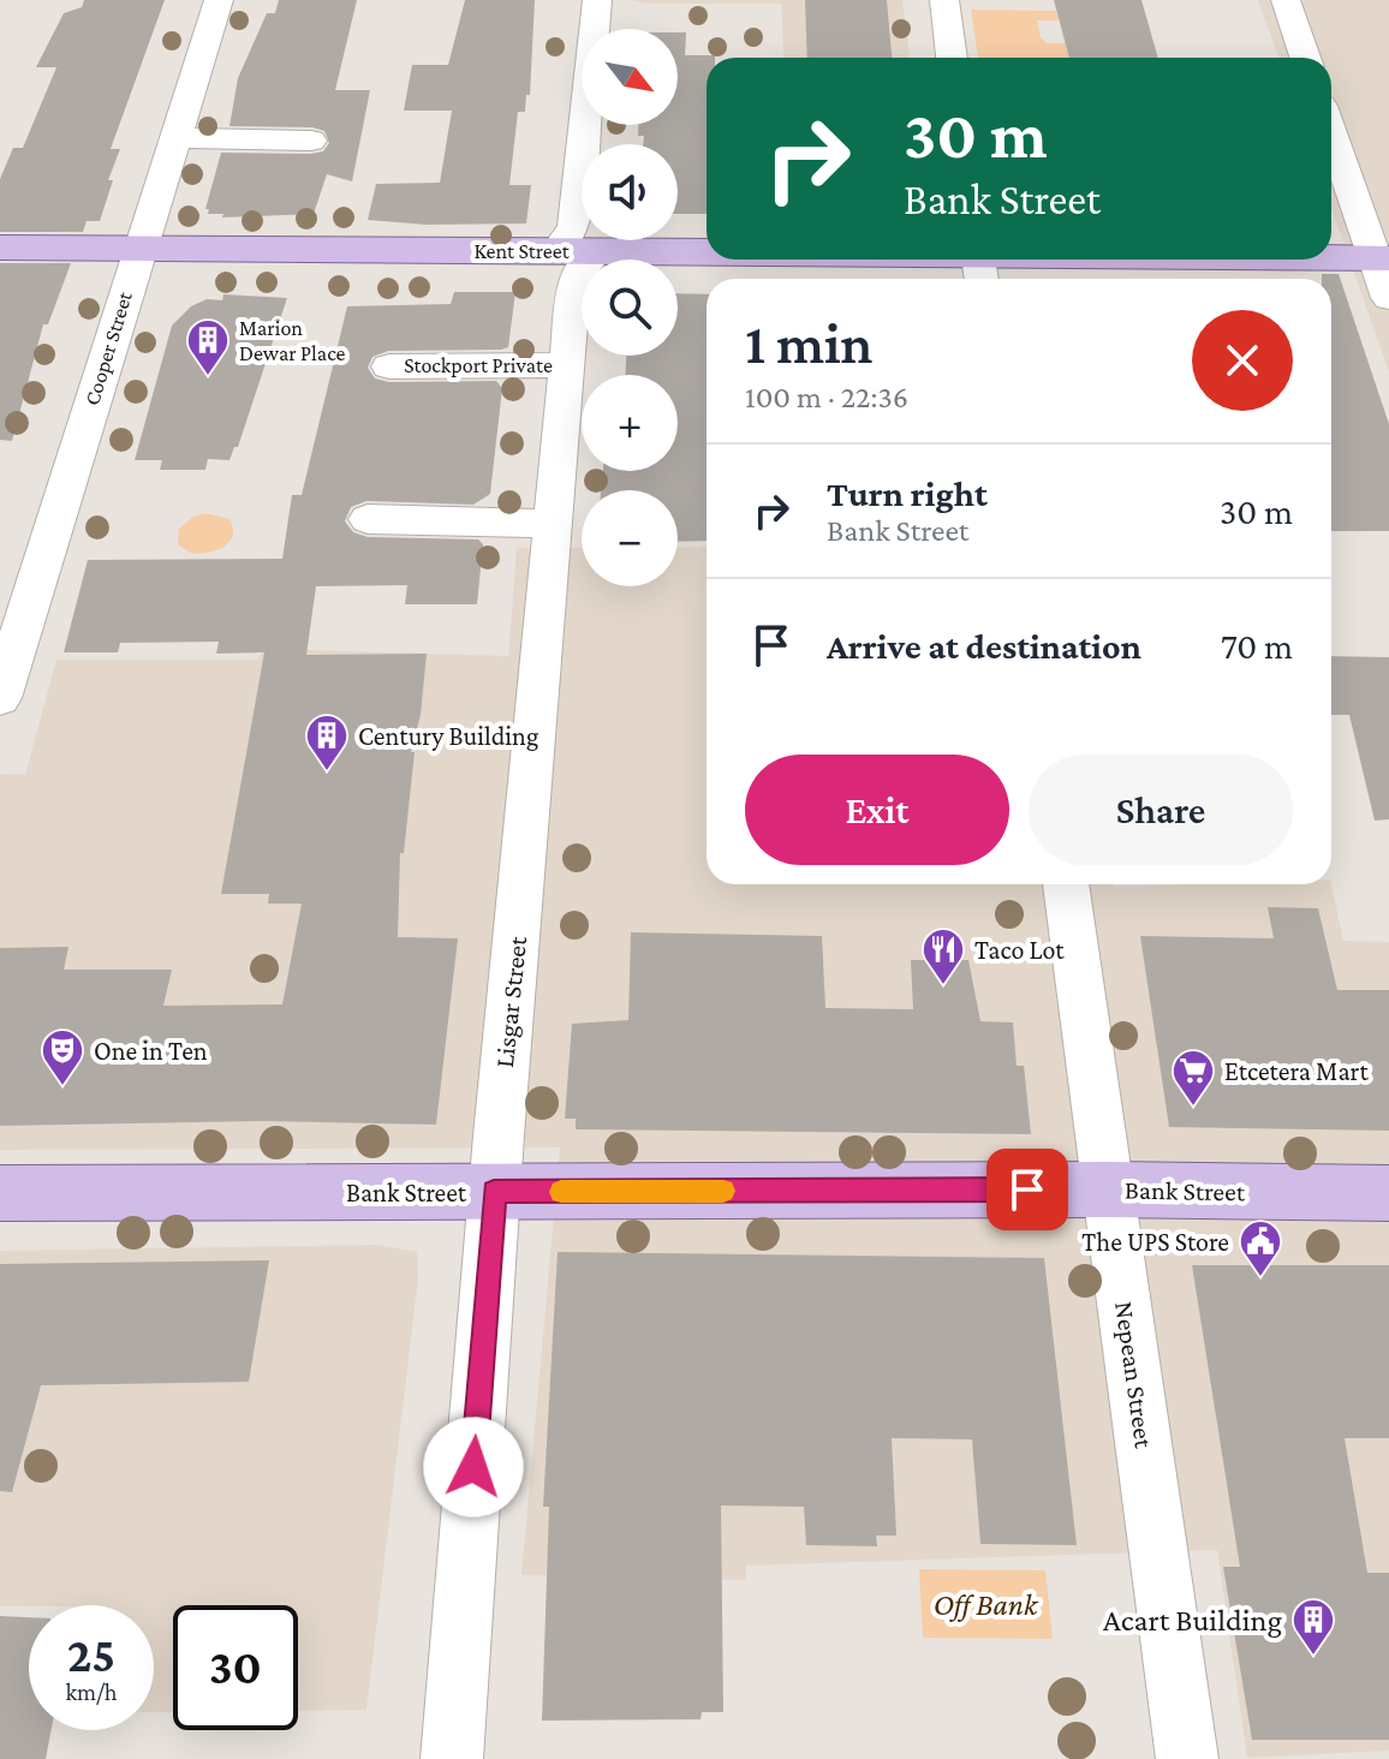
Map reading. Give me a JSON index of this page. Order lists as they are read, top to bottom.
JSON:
{
  "streets": {
    "main road": ["Kent Street", "Bank Street"],
    "street": [
      "Cooper Street",
      "Stockport Private",
      "Lisgar Street",
      "Nepean Street"
    ]
  },
  "crossings": [
    ["Kent Street", "Cooper Street"],
    ["Kent Street", "Lisgar Street"],
    ["Stockport Private", "Lisgar Street"],
    ["Lisgar Street", "Bank Street"],
    ["Bank Street", "Nepean Street"]
  ],
  "parks": ["Off Bank"],
  "places": {
    "building": ["Marion Dewar Place", "Century Building", "Acart Building"],
    "restaurant": ["Taco Lot"],
    "theatre": ["One in Ten"],
    "supermarket": ["Etcetera Mart"],
    "public building": ["The UPS Store"]
  },
  "north": "bottom right",
  "page": {
    "map_buttons": ["+", "−"],
    "turn": ["30 m", "Bank Street"],
    "heading": ["1 min", "100 m · 22:36"],
    "list": [
      {
        "name": "Turn right",
        "note": "Bank Street",
        "value": "30 m"
      },
      {
        "name": "Arrive at destination",
        "value": "70 m"
      }
    ],
    "buttons": ["Exit", "Share"],
    "speed": "25 km/h",
    "limit": "30"
  }
}
